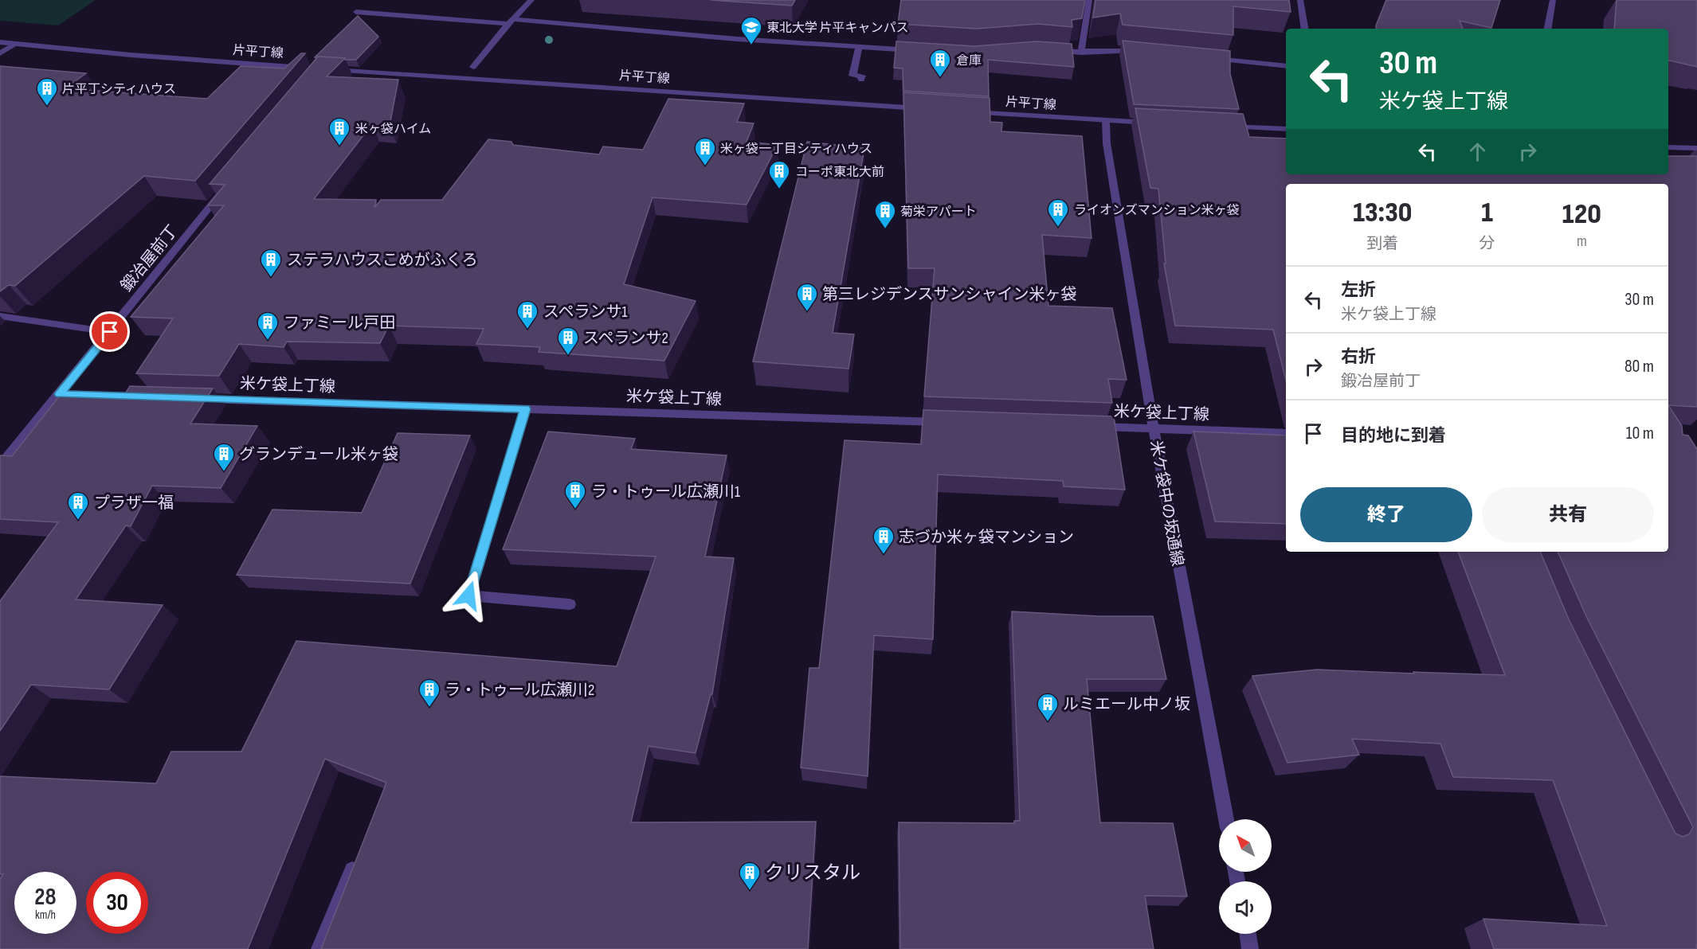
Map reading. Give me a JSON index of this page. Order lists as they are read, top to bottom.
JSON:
{
  "streets": {
    "street": [
      "片平丁線",
      "鍛冶屋前丁",
      "米ケ袋上丁線",
      "米ケ袋中の坂通線"
    ]
  },
  "crossings": [
    ["片平丁線", "米ケ袋中の坂通線"],
    ["米ケ袋上丁線", "米ケ袋中の坂通線"]
  ],
  "places": {
    "school or university": ["東北大学 片平キャンパス"],
    "building": [
      "倉庫",
      "片平丁シティハウス",
      "米ヶ袋ハイム",
      "米ヶ袋一丁目シティハウス",
      "コーポ東北大前",
      "ライオンズマンション米ヶ袋",
      "菊栄アパート",
      "ステラハウスこめがふくろ",
      "第三レジデンスサンシャイン米ヶ袋",
      "スペランサ1",
      "ファミール戸田",
      "スペランサ2",
      "グランデュール米ヶ袋",
      "ラ・トゥール広瀬川1",
      "プラザ一福",
      "志づか米ヶ袋マンション",
      "ラ・トゥール広瀬川2",
      "ルミエール中ノ坂",
      "クリスタル"
    ]
  },
  "north": "top left",
  "page": {
    "turn": ["30 m", "米ケ袋上丁線"],
    "eta": [
      "13:30",
      "到着",
      "1",
      "分",
      "120",
      "m"
    ],
    "list": [
      {
        "name": "左折",
        "note": "米ケ袋上丁線",
        "value": "30 m"
      },
      {
        "name": "右折",
        "note": "鍛冶屋前丁",
        "value": "80 m"
      },
      {
        "name": "目的地に到着",
        "value": "10 m"
      }
    ],
    "buttons": ["終了", "共有"],
    "speed": "28 km/h",
    "limit": "30"
  }
}
